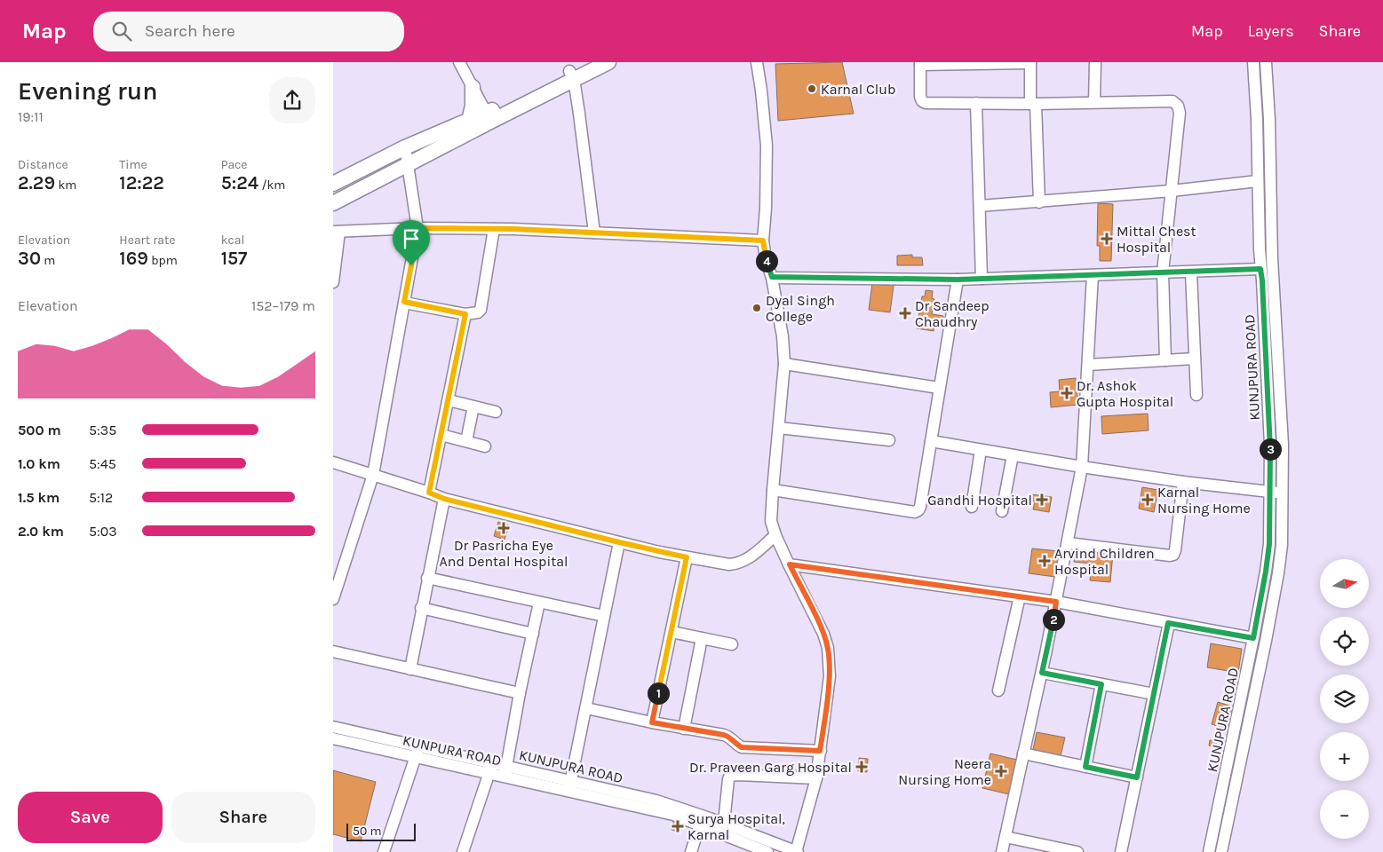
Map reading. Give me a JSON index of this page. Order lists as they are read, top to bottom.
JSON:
{
  "streets": {
    "street": ["KUNJPURA ROAD", "KUNPURA ROAD"]
  },
  "crossings": [
    ["KUNJPURA ROAD", "KUNPURA ROAD"]
  ],
  "places": {
    "other": ["Karnal Club", "Dyal Singh College"],
    "health": [
      "Mittal Chest Hospital",
      "Dr Sandeep Chaudhry",
      "Dr. Ashok Gupta Hospital",
      "Gandhi Hospital",
      "Karnal Nursing Home",
      "Dr Pasricha Eye And Dental Hospital",
      "Arvind Children Hospital",
      "Dr. Praveen Garg Hospital",
      "Neera Nursing Home",
      "Surya Hospital, Karnal"
    ]
  },
  "scale_bar": "50 m",
  "north": "right",
  "page": {
    "header": "Map",
    "search": "Search here",
    "nav": ["Map", "Layers", "Share"],
    "heading": ["Evening run", "19:11"],
    "stats": [
      ["Distance", "2.29 km"],
      ["Time", "12:22"],
      ["Pace", "5:24 /km"],
      ["Elevation", "30 m"],
      ["Heart rate", "169 bpm"],
      ["kcal", "157"]
    ],
    "pins": [
      "4",
      "3",
      "2",
      "1"
    ],
    "chart": ["Elevation", "152–179 m"],
    "list": [
      {
        "name": "500 m",
        "note": "5:35"
      },
      {
        "name": "1.0 km",
        "note": "5:45"
      },
      {
        "name": "1.5 km",
        "note": "5:12"
      },
      {
        "name": "2.0 km",
        "note": "5:03"
      }
    ],
    "map_buttons": ["+", "−"],
    "buttons": ["Save", "Share"],
    "scale": "50 m"
  }
}
